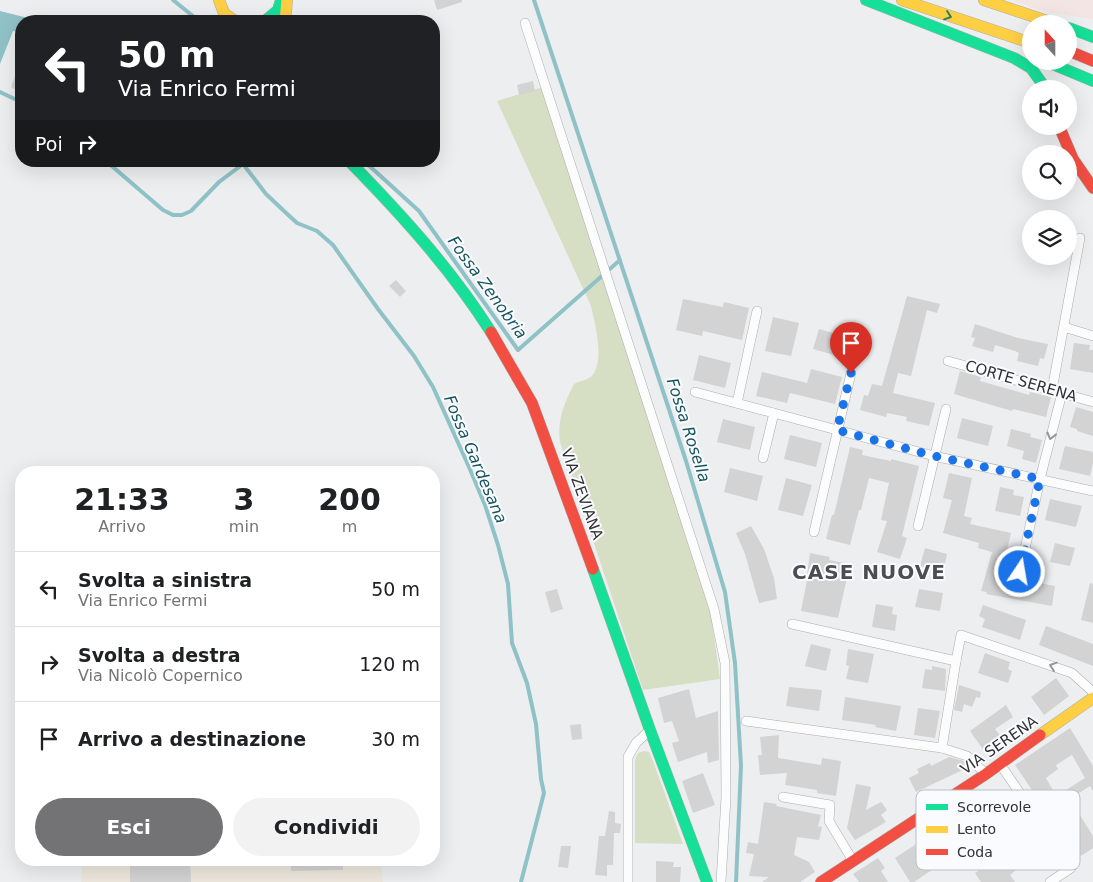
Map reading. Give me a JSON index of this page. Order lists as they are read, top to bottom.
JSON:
{
  "streets": {
    "main road": ["VIA ZEVIANA", "VIA SERENA"],
    "street": ["CORTE SERENA"]
  },
  "districts": ["CASE NUOVE"],
  "water": ["Fossa Zenobria", "Fossa Rosella", "Fossa Gardesana"],
  "legend": ["Scorrevole", "Lento", "Coda"],
  "north": "top",
  "page": {
    "turn": ["50 m", "Via Enrico Fermi"],
    "then": "Poi",
    "eta": [
      "21:33",
      "Arrivo",
      "3",
      "min",
      "200",
      "m"
    ],
    "list": [
      {
        "name": "Svolta a sinistra",
        "note": "Via Enrico Fermi",
        "value": "50 m"
      },
      {
        "name": "Svolta a destra",
        "note": "Via Nicolò Copernico",
        "value": "120 m"
      },
      {
        "name": "Arrivo a destinazione",
        "value": "30 m"
      }
    ],
    "buttons": ["Esci", "Condividi"]
  }
}
